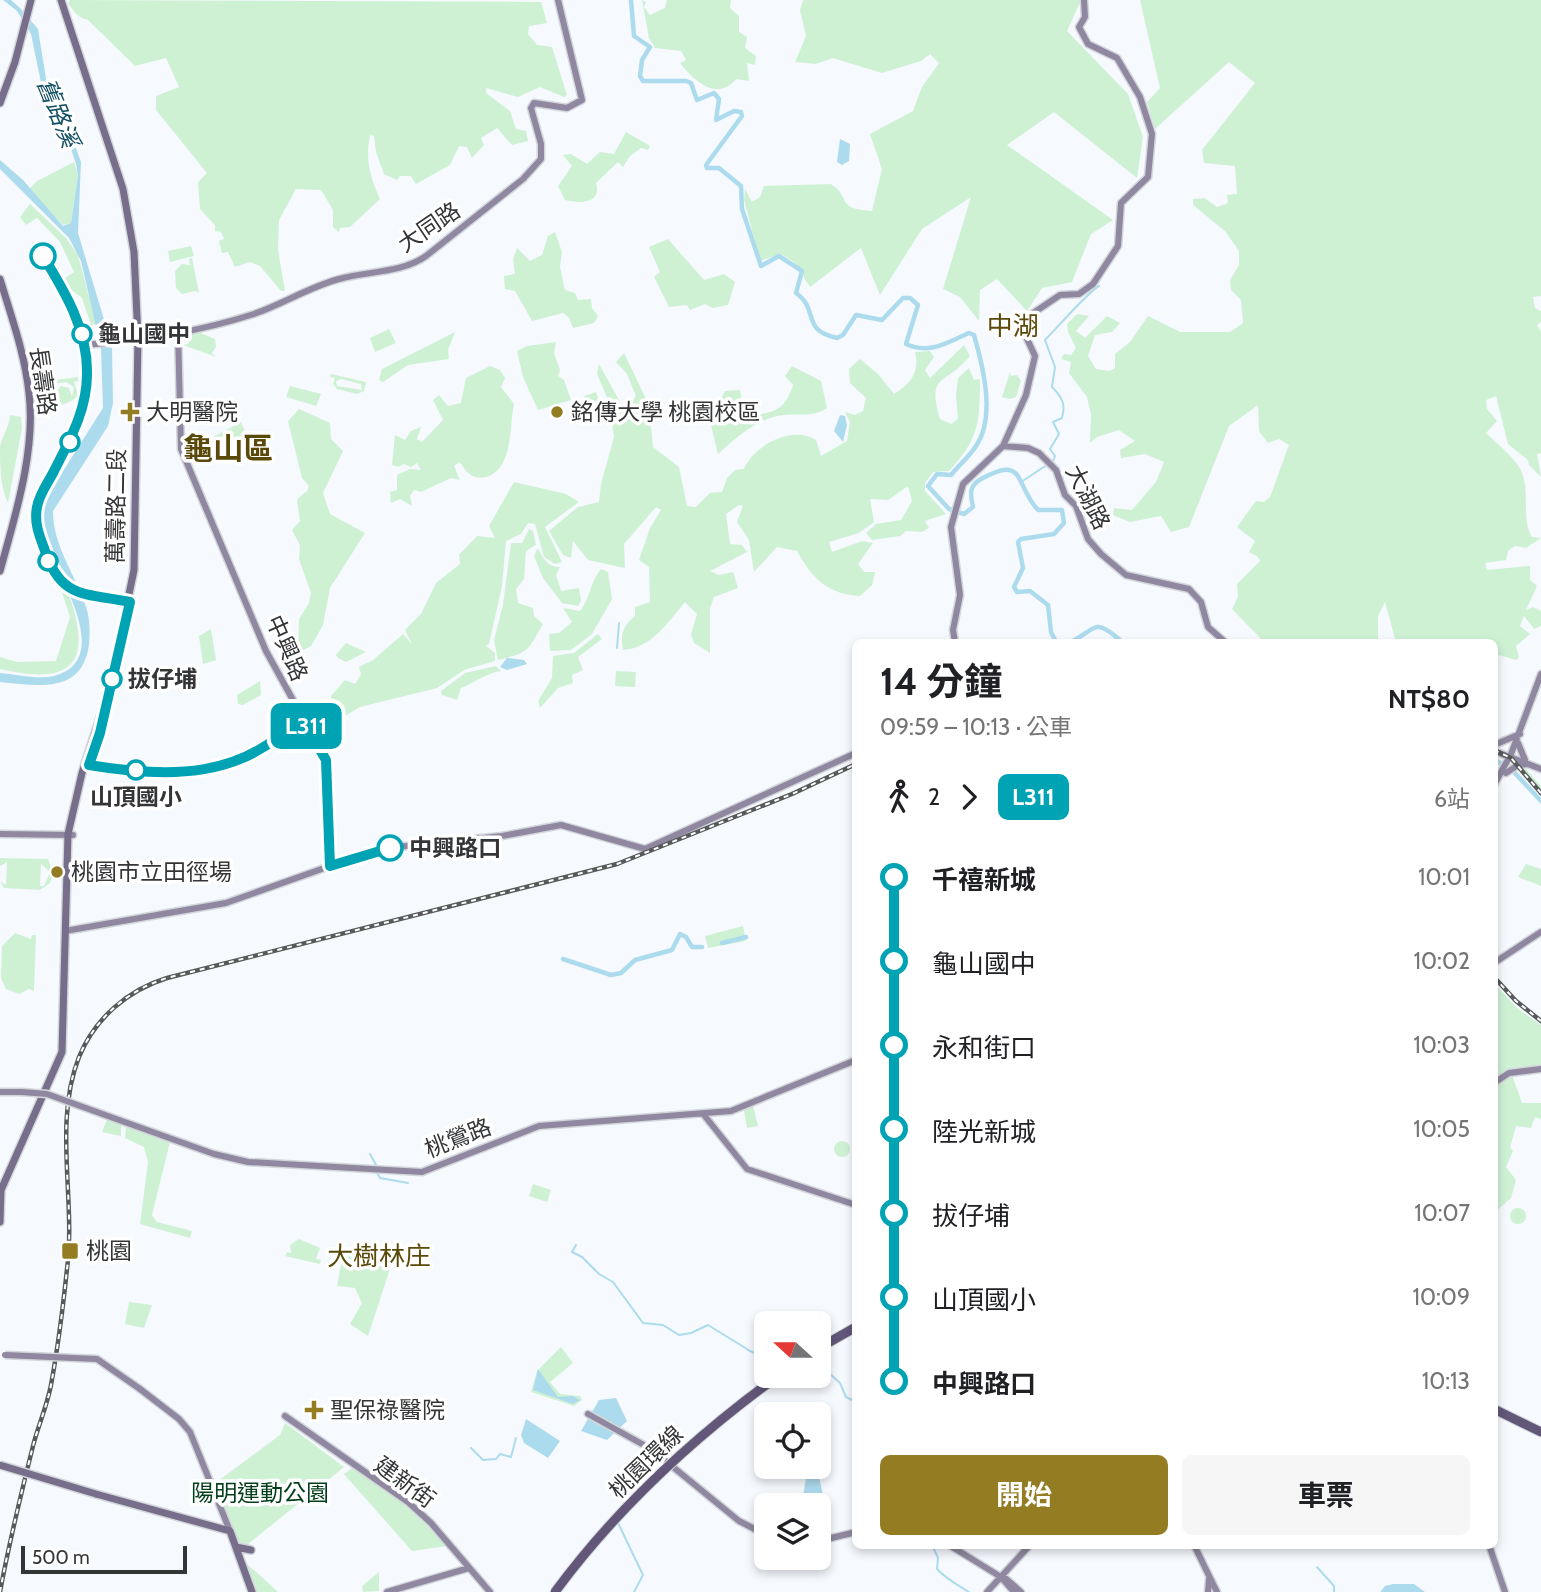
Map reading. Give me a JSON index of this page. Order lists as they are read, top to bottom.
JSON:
{
  "streets": {
    "highway": ["桃園環線"],
    "main road": ["長壽路", "萬壽路二段"],
    "street": [
      "大同路",
      "大湖路",
      "中興路",
      "桃鶯路",
      "建新街"
    ]
  },
  "crossings": [
    ["大同路", "萬壽路二段"],
    ["大同路", "中興路"]
  ],
  "districts": ["中湖", "龜山區", "大樹林庄"],
  "water": ["舊路溪"],
  "parks": ["陽明運動公園"],
  "places": {
    "other": [
      "龜山國中",
      "銘傳大學 桃園校區",
      "拔仔埔",
      "山頂國小",
      "中興路口",
      "桃園市立田徑場"
    ],
    "health": ["大明醫院", "聖保祿醫院"],
    "transit": ["桃園"]
  },
  "lines": ["bus line L311"],
  "scale_bar": "500 m",
  "north": "left",
  "page": {
    "on_map": "L311",
    "heading": ["14 分鐘", "09:59 – 10:13 · 公車", "NT$80"],
    "legs": ["2", "L311", "6站"],
    "list": [
      {
        "name": "千禧新城",
        "value": "10:01"
      },
      {
        "name": "龜山國中",
        "value": "10:02"
      },
      {
        "name": "永和街口",
        "value": "10:03"
      },
      {
        "name": "陸光新城",
        "value": "10:05"
      },
      {
        "name": "拔仔埔",
        "value": "10:07"
      },
      {
        "name": "山頂國小",
        "value": "10:09"
      },
      {
        "name": "中興路口",
        "value": "10:13"
      }
    ],
    "buttons": ["開始", "車票"],
    "scale": "500 m"
  }
}
